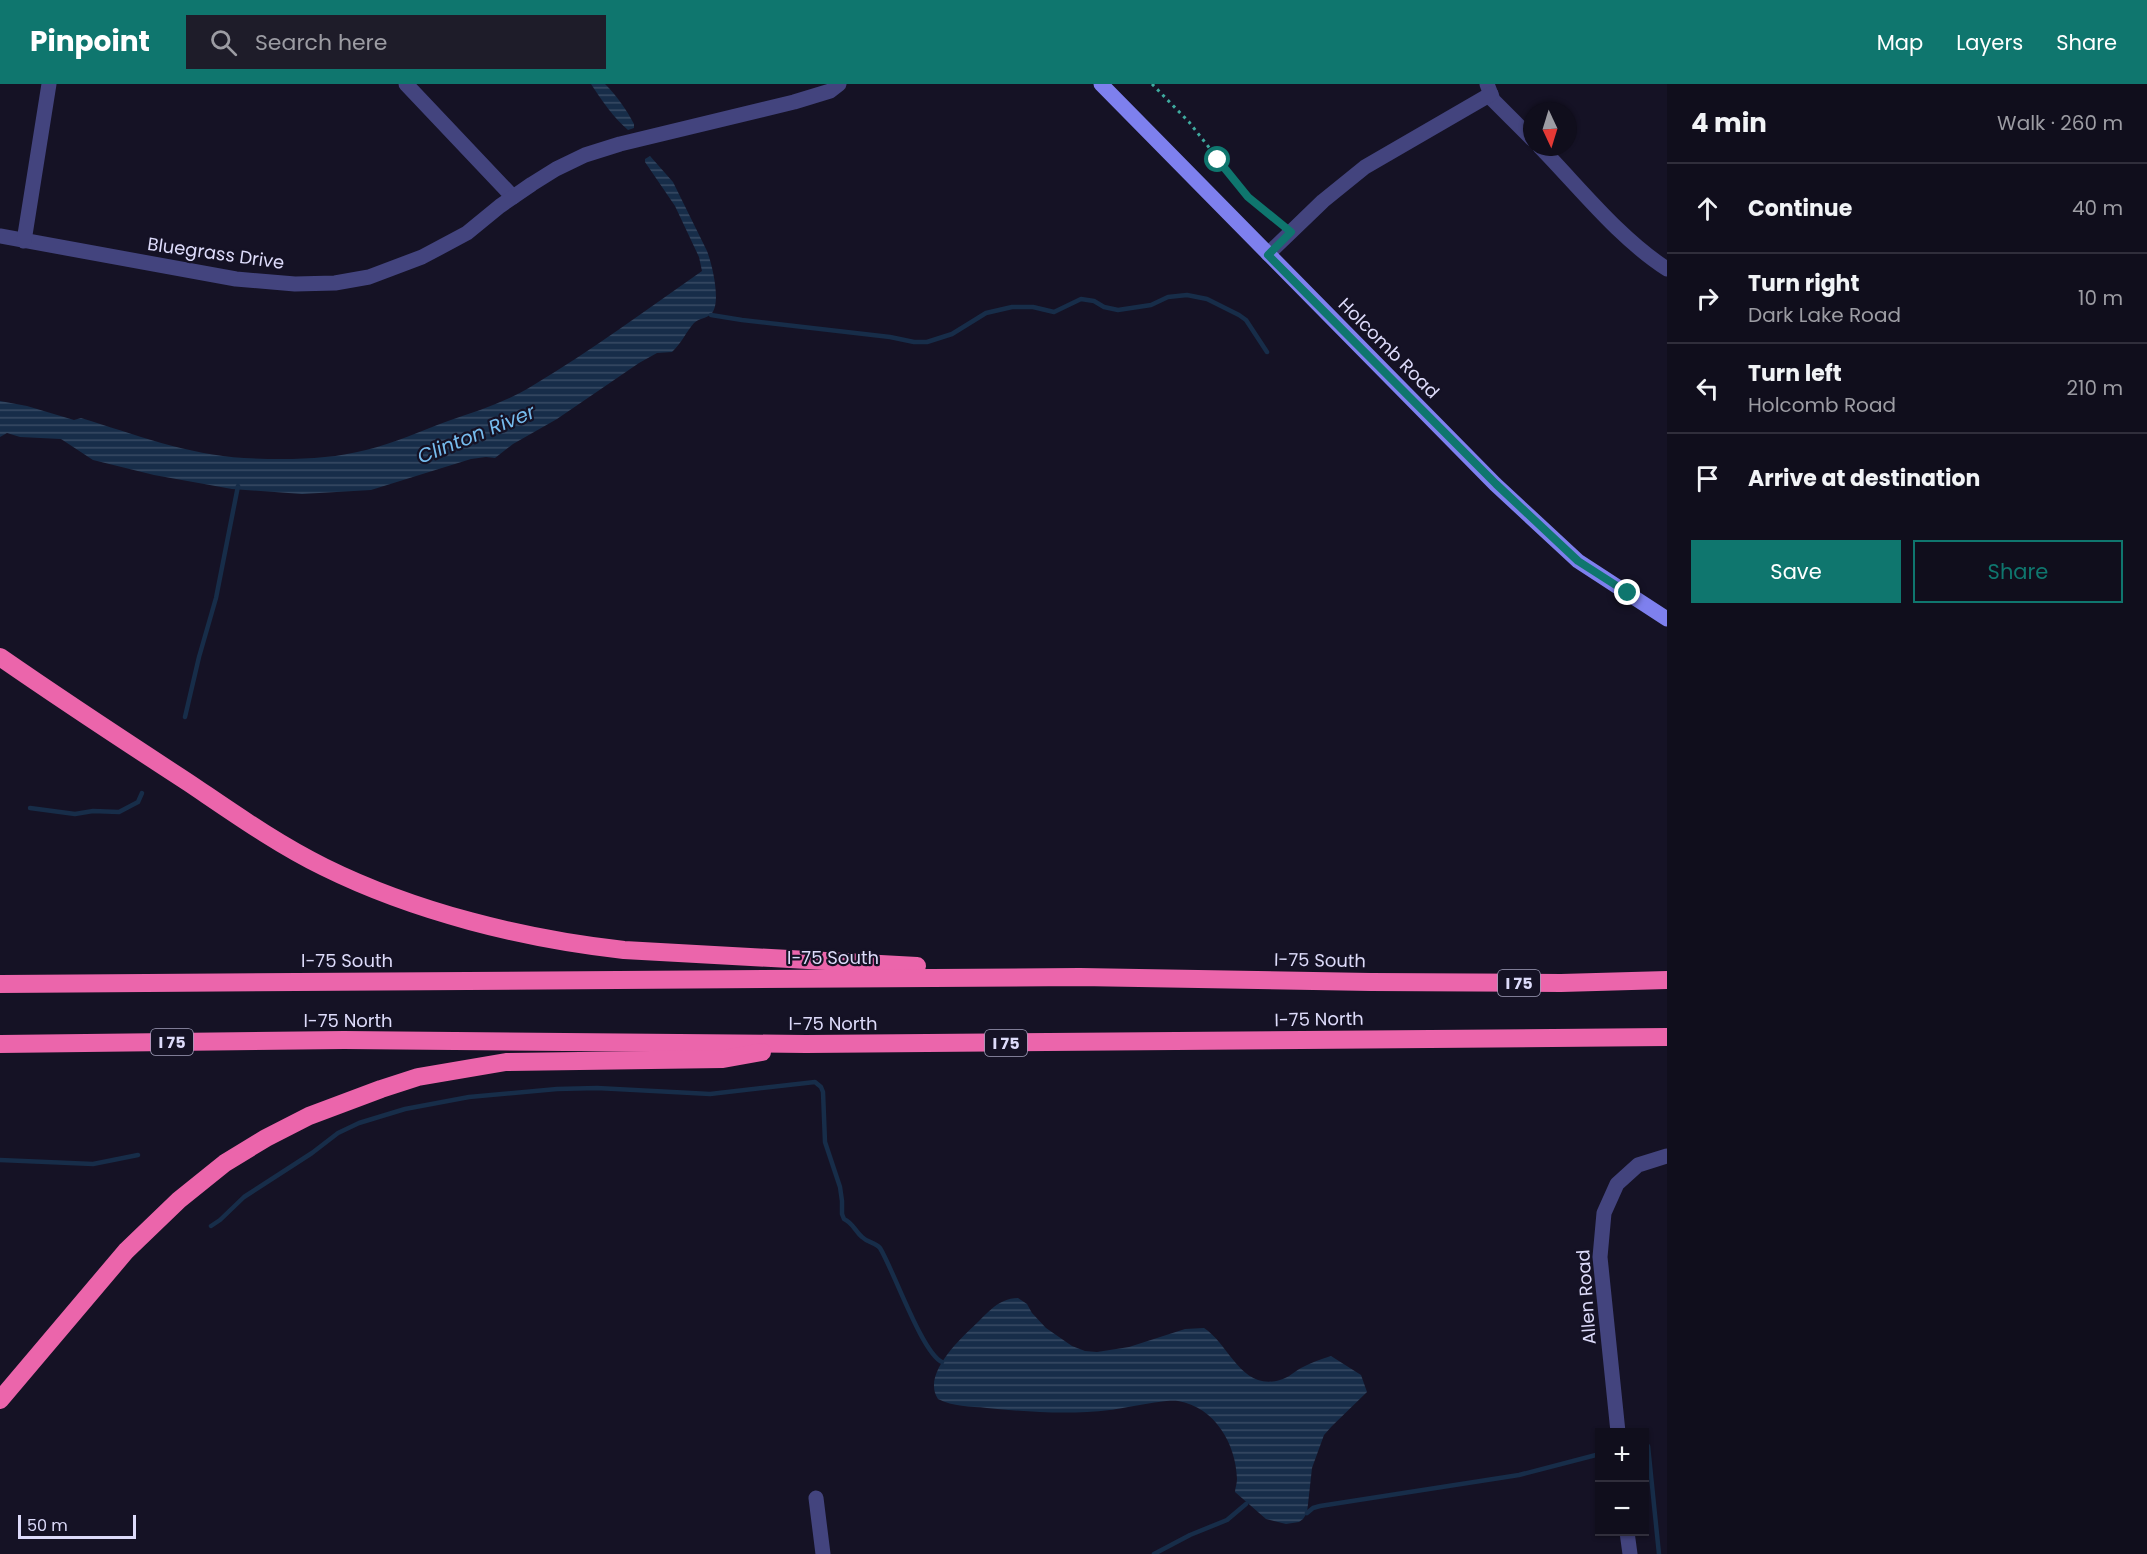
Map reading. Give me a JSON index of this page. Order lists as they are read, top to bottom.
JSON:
{
  "streets": {
    "highway": ["I-75 South", "I 75", "I-75 North"],
    "street": ["Bluegrass Drive", "Holcomb Road", "Allen Road"]
  },
  "water": ["Clinton River"],
  "scale_bar": "50 m",
  "north": "bottom",
  "page": {
    "header": "Pinpoint",
    "search": "Search here",
    "nav": ["Map", "Layers", "Share"],
    "heading": ["4 min", "Walk · 260 m"],
    "list": [
      ["Continue", "40 m"],
      ["Turn right", "Dark Lake Road", "10 m"],
      ["Turn left", "Holcomb Road", "210 m"],
      "Arrive at destination"
    ],
    "buttons": ["Save", "Share"],
    "map_buttons": ["+", "−"],
    "scale": "50 m"
  }
}
